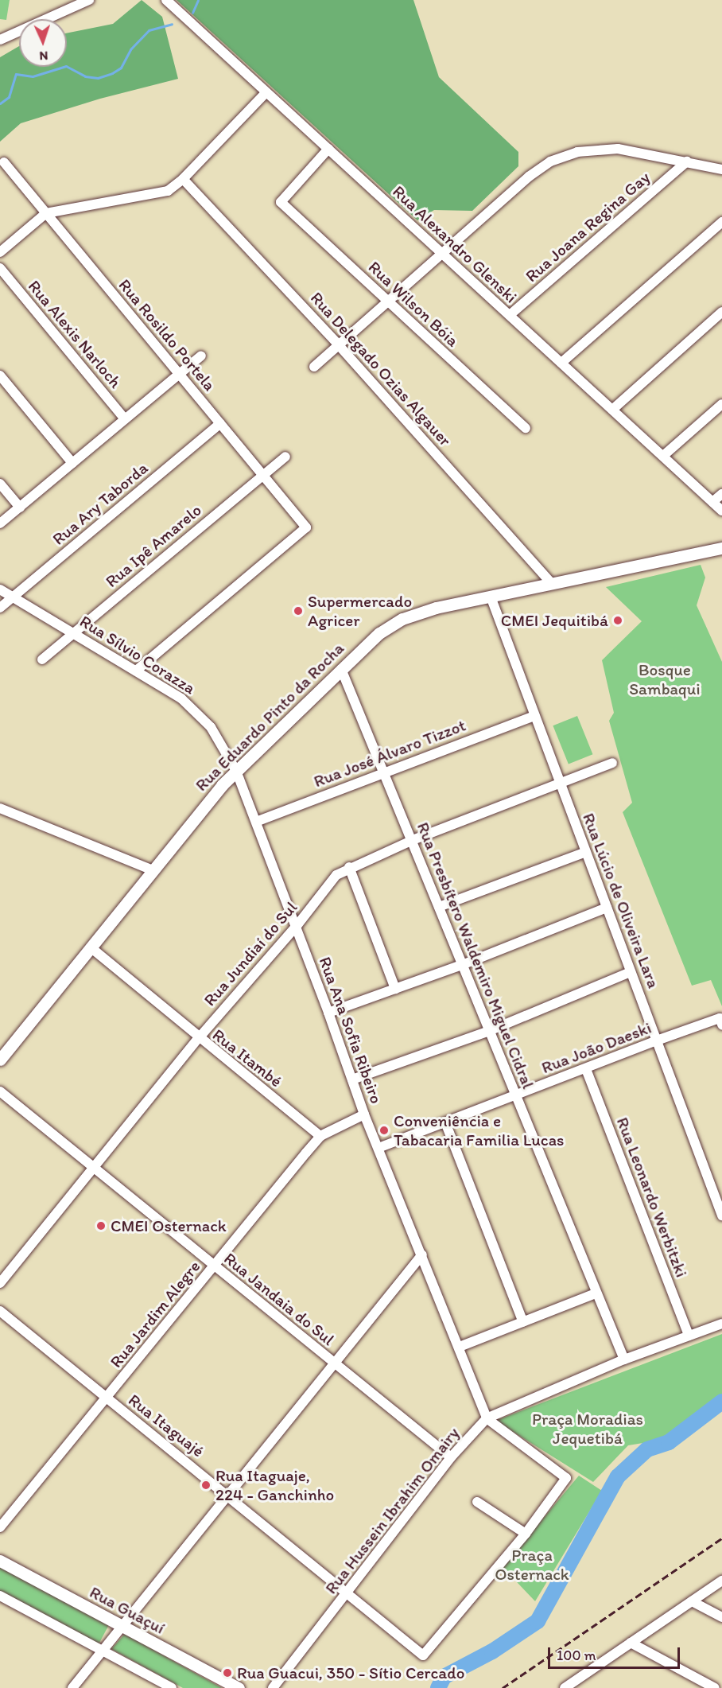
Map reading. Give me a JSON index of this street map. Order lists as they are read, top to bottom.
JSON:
{
  "streets": {
    "main road": ["Rua Eduardo Pinto da Rocha", "Rua Guaçuí"],
    "street": [
      "Rua Joana Regina Gay",
      "Rua Alexandro Glenski",
      "Rua Wilson Bóia",
      "Rua Alexis Narloch",
      "Rua Rosildo Portela",
      "Rua Delegado Ozias Algauer",
      "Rua Ary Taborda",
      "Rua Ipê Amarelo",
      "Rua Sílvio Corazza",
      "Rua José Álvaro Tizzot",
      "Rua Lúcio de Oliveira Lara",
      "Rua Jundiaí do Sul",
      "Rua Presbítero Waldemiro Miguel Cidral",
      "Rua Ana Sofia Ribeiro",
      "Rua João Daeski",
      "Rua Itambé",
      "Rua Leonardo Werbitzki",
      "Rua Jandaia do Sul",
      "Rua Jardim Alegre",
      "Rua Itaguajé",
      "Rua Hussein Ibrahim Omairy"
    ]
  },
  "crossings": [
    ["Rua Joana Regina Gay", "Rua Alexandro Glenski"],
    ["Rua Alexandro Glenski", "Rua Wilson Bóia"],
    ["Rua Rosildo Portela", "Rua Ary Taborda"],
    ["Rua Rosildo Portela", "Rua Ipê Amarelo"],
    ["Rua Rosildo Portela", "Rua Sílvio Corazza"],
    ["Rua Delegado Ozias Algauer", "Rua Eduardo Pinto da Rocha"],
    ["Rua Ary Taborda", "Rua Sílvio Corazza"],
    ["Rua Ipê Amarelo", "Rua Sílvio Corazza"],
    ["Rua Sílvio Corazza", "Rua Eduardo Pinto da Rocha"],
    ["Rua Sílvio Corazza", "Rua Ana Sofia Ribeiro"],
    ["Rua Eduardo Pinto da Rocha", "Rua Lúcio de Oliveira Lara"],
    ["Rua Eduardo Pinto da Rocha", "Rua Presbítero Waldemiro Miguel Cidral"],
    ["Rua Eduardo Pinto da Rocha", "Rua Ana Sofia Ribeiro"],
    ["Rua Eduardo Pinto da Rocha", "Rua Itambé"],
    ["Rua José Álvaro Tizzot", "Rua Lúcio de Oliveira Lara"],
    ["Rua José Álvaro Tizzot", "Rua Presbítero Waldemiro Miguel Cidral"],
    ["Rua José Álvaro Tizzot", "Rua Ana Sofia Ribeiro"],
    ["Rua Lúcio de Oliveira Lara", "Rua Jundiaí do Sul"],
    ["Rua Lúcio de Oliveira Lara", "Rua João Daeski"],
    ["Rua Jundiaí do Sul", "Rua Presbítero Waldemiro Miguel Cidral"],
    ["Rua Jundiaí do Sul", "Rua Ana Sofia Ribeiro"],
    ["Rua Jundiaí do Sul", "Rua Itambé"],
    ["Rua Jundiaí do Sul", "Rua Jandaia do Sul"],
    ["Rua Presbítero Waldemiro Miguel Cidral", "Rua João Daeski"],
    ["Rua Presbítero Waldemiro Miguel Cidral", "Rua Hussein Ibrahim Omairy"],
    ["Rua Ana Sofia Ribeiro", "Rua João Daeski"],
    ["Rua Ana Sofia Ribeiro", "Rua Jardim Alegre"],
    ["Rua Ana Sofia Ribeiro", "Rua Hussein Ibrahim Omairy"],
    ["Rua João Daeski", "Rua Leonardo Werbitzki"],
    ["Rua Itambé", "Rua Jardim Alegre"],
    ["Rua Leonardo Werbitzki", "Rua Hussein Ibrahim Omairy"],
    ["Rua Jandaia do Sul", "Rua Jardim Alegre"],
    ["Rua Jandaia do Sul", "Rua Hussein Ibrahim Omairy"],
    ["Rua Jardim Alegre", "Rua Itaguajé"],
    ["Rua Itaguajé", "Rua Hussein Ibrahim Omairy"]
  ],
  "parks": ["Bosque Sambaqui", "Praça Moradias Jequetibá", "Praça Osternack"],
  "places": [
    "Supermercado Agricer",
    "CMEI Jequitibá",
    "Conveniência e Tabacaria Familia Lucas",
    "CMEI Osternack",
    "Rua Itaguaje, 224 - Ganchinho",
    "Rua Guacui, 350 - Sítio Cercado"
  ],
  "scale_bar": "100 m",
  "north": "bottom"
}
